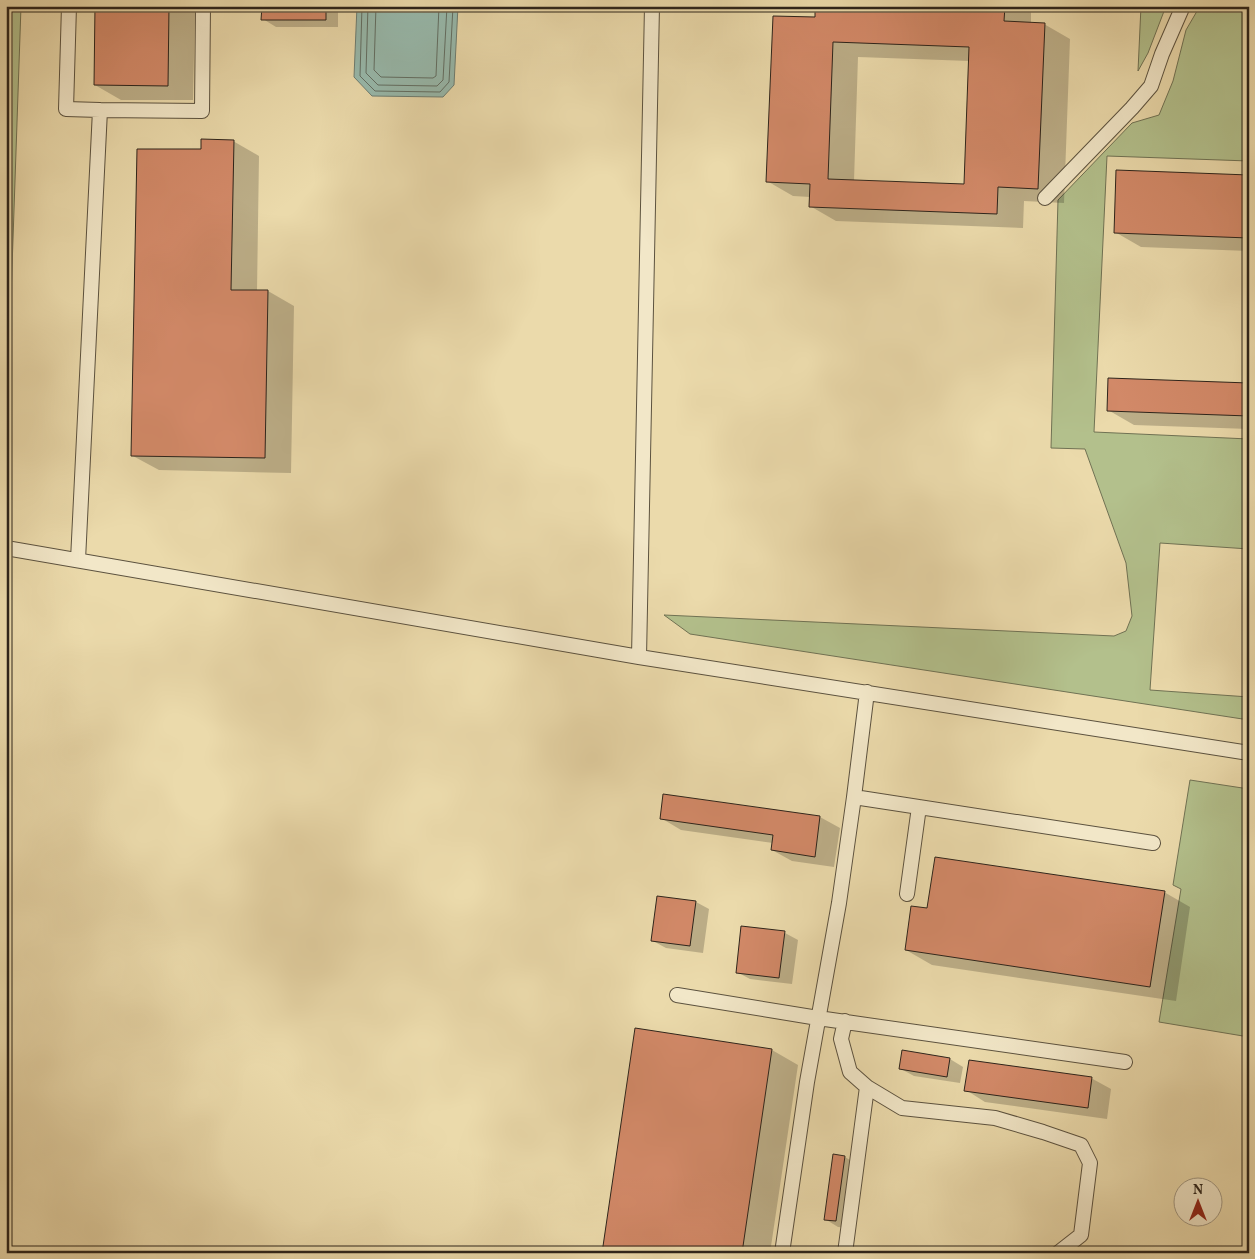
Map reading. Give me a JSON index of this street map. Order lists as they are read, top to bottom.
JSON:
{
  "north": "top"
}
